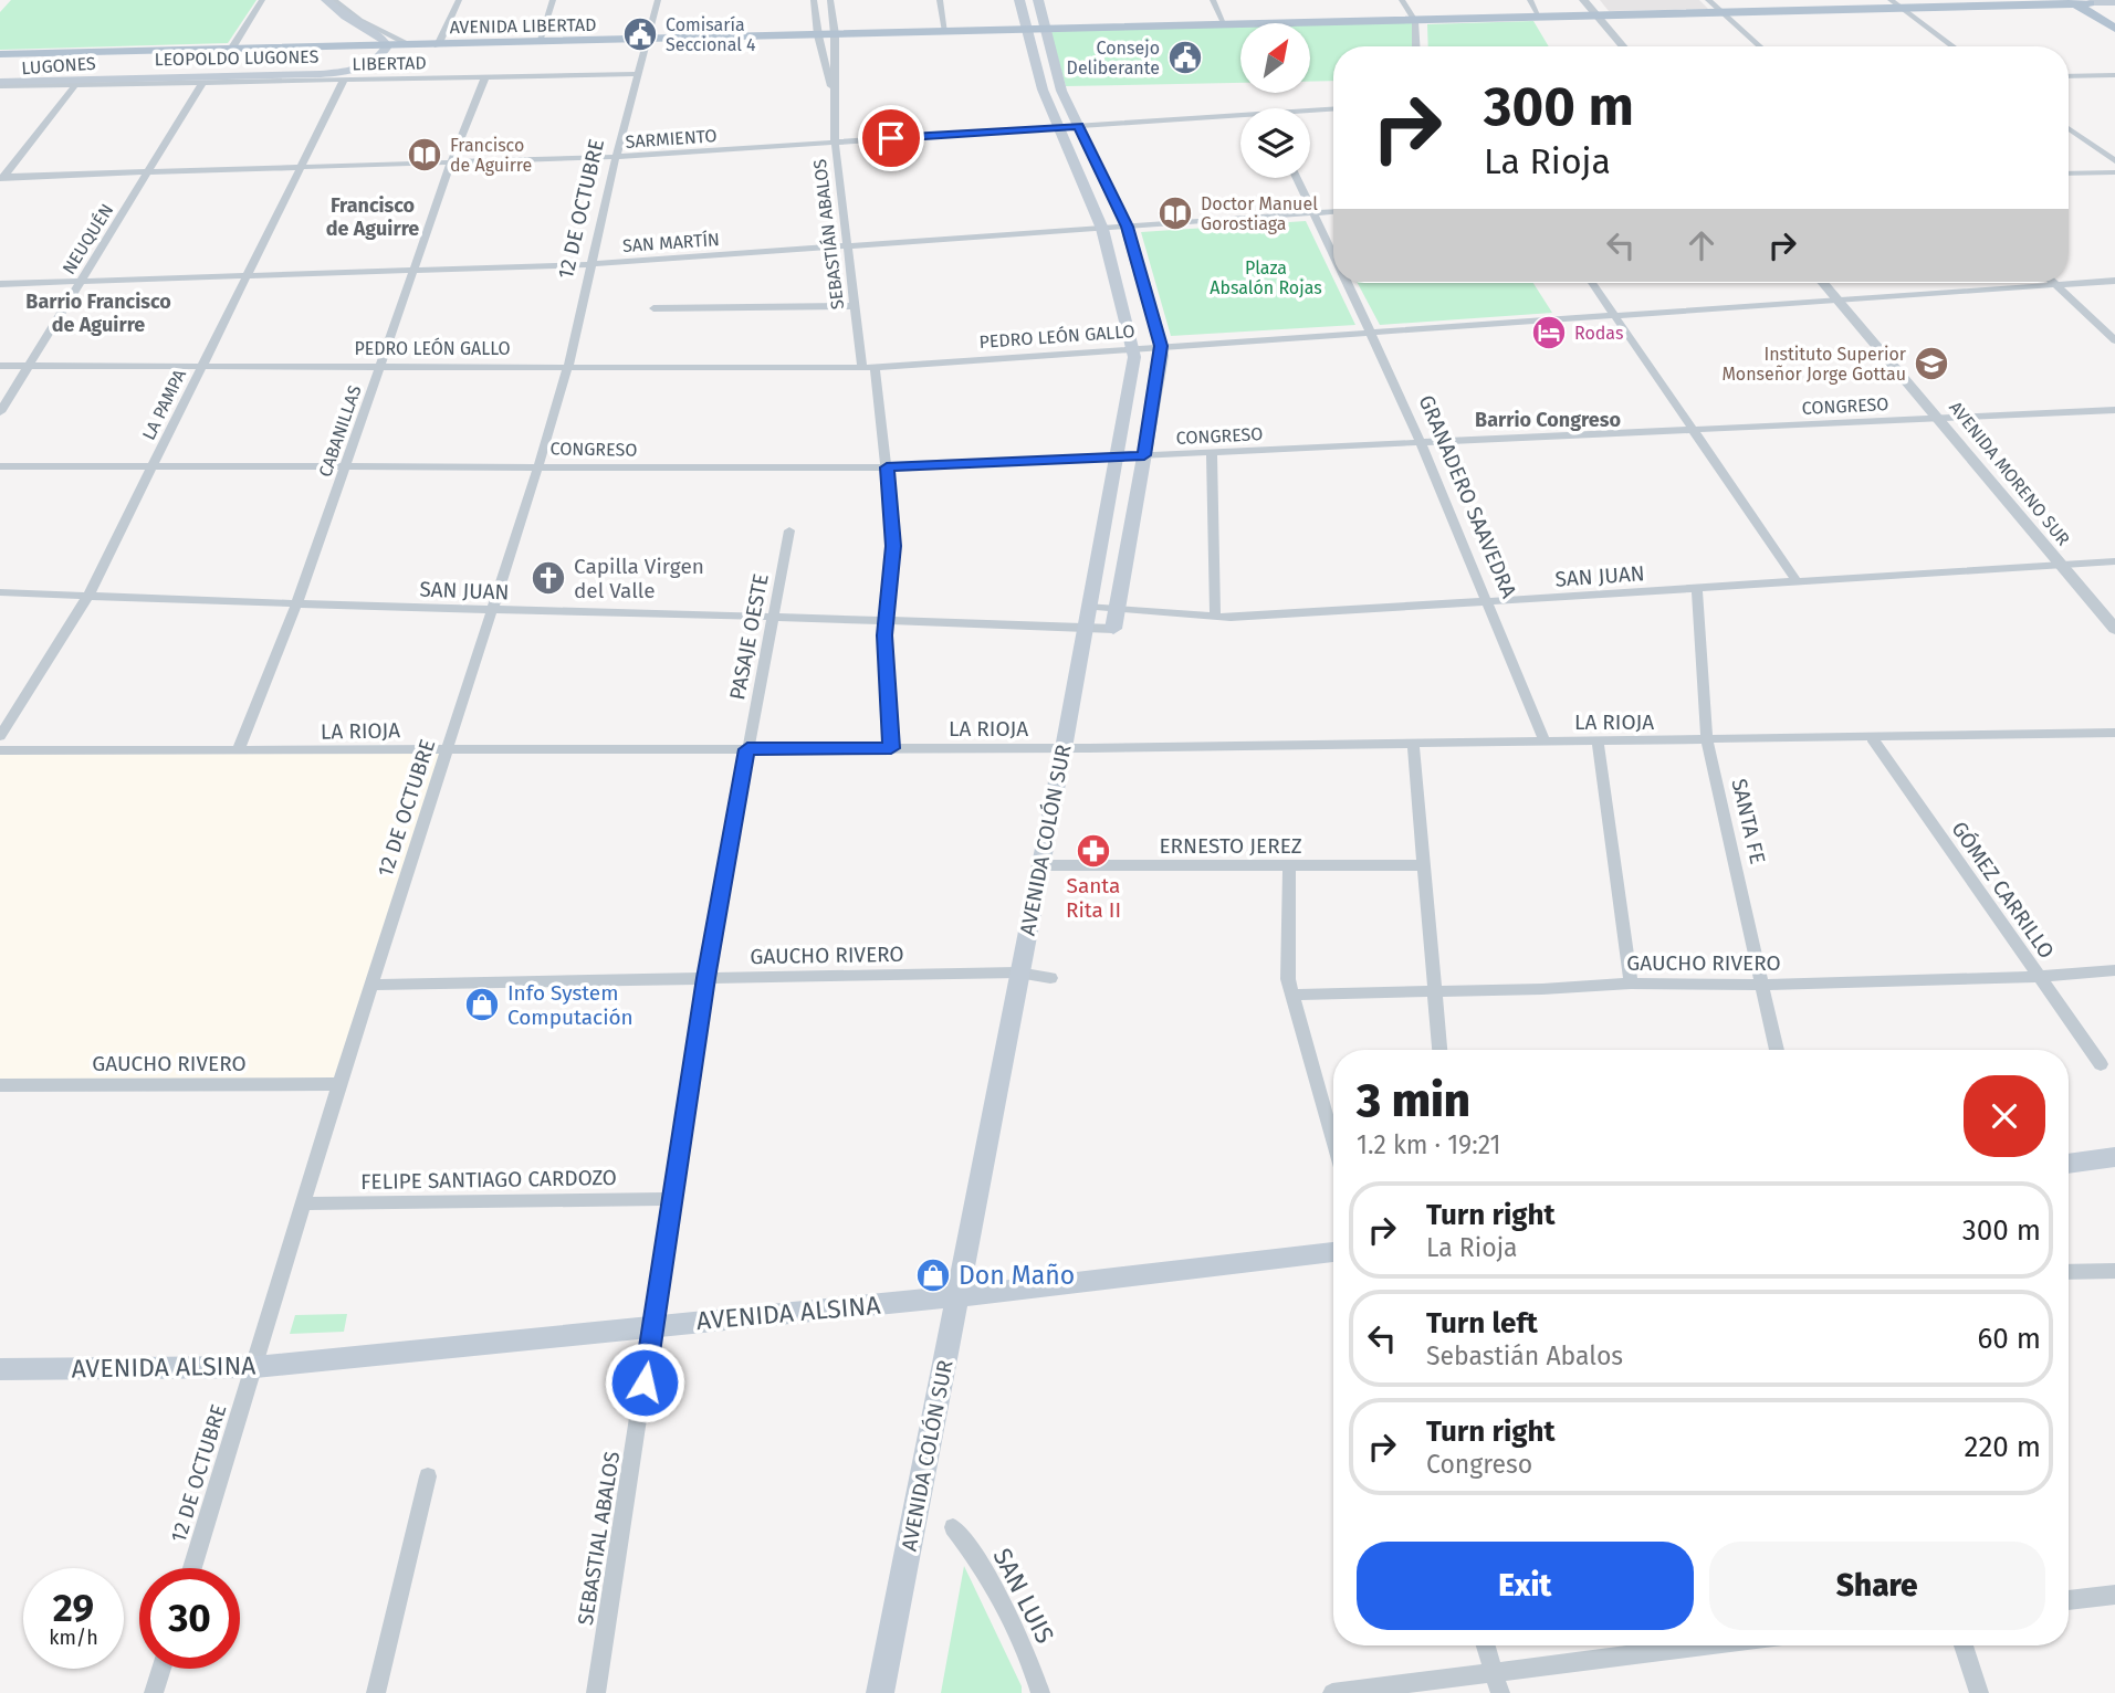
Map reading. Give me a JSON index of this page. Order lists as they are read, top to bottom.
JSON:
{
  "streets": {
    "main road": [
      "AVENIDA LIBERTAD",
      "LEOPOLDO LUGONES",
      "LUGONES",
      "AVENIDA COLÓN SUR",
      "AVENIDA ALSINA"
    ],
    "street": [
      "LIBERTAD",
      "SARMIENTO",
      "12 DE OCTUBRE",
      "SEBASTIÁN ABALOS",
      "NEUQUÉN",
      "SAN MARTÍN",
      "PEDRO LEÓN GALLO",
      "LA PAMPA",
      "CONGRESO",
      "CABANILLAS",
      "AVENIDA MORENO SUR",
      "GRANADERO SAAVEDRA",
      "SAN JUAN",
      "PASAJE OESTE",
      "LA RIOJA",
      "SANTA FE",
      "ERNESTO JEREZ",
      "GÓMEZ CARRILLO",
      "GAUCHO RIVERO",
      "FELIPE SANTIAGO CARDOZO",
      "SEBASTIAL ABALOS",
      "SAN LUIS"
    ]
  },
  "crossings": [
    ["AVENIDA LIBERTAD", "12 DE OCTUBRE"],
    ["AVENIDA LIBERTAD", "SEBASTIÁN ABALOS"],
    ["AVENIDA LIBERTAD", "AVENIDA COLÓN SUR"],
    ["LEOPOLDO LUGONES", "LUGONES"],
    ["LIBERTAD", "LUGONES"],
    ["LIBERTAD", "12 DE OCTUBRE"],
    ["LIBERTAD", "NEUQUÉN"],
    ["LIBERTAD", "LA PAMPA"],
    ["LIBERTAD", "CABANILLAS"],
    ["SARMIENTO", "12 DE OCTUBRE"],
    ["SARMIENTO", "SEBASTIÁN ABALOS"],
    ["SARMIENTO", "NEUQUÉN"],
    ["SARMIENTO", "LA PAMPA"],
    ["SARMIENTO", "CABANILLAS"],
    ["SARMIENTO", "AVENIDA COLÓN SUR"],
    ["12 DE OCTUBRE", "SAN MARTÍN"],
    ["12 DE OCTUBRE", "PEDRO LEÓN GALLO"],
    ["12 DE OCTUBRE", "CONGRESO"],
    ["12 DE OCTUBRE", "SAN JUAN"],
    ["12 DE OCTUBRE", "LA RIOJA"],
    ["12 DE OCTUBRE", "GAUCHO RIVERO"],
    ["12 DE OCTUBRE", "FELIPE SANTIAGO CARDOZO"],
    ["12 DE OCTUBRE", "AVENIDA ALSINA"],
    ["SEBASTIÁN ABALOS", "SAN MARTÍN"],
    ["SEBASTIÁN ABALOS", "PEDRO LEÓN GALLO"],
    ["SEBASTIÁN ABALOS", "CONGRESO"],
    ["SEBASTIÁN ABALOS", "SAN JUAN"],
    ["SEBASTIÁN ABALOS", "LA RIOJA"],
    ["NEUQUÉN", "SAN MARTÍN"],
    ["NEUQUÉN", "PEDRO LEÓN GALLO"],
    ["SAN MARTÍN", "LA PAMPA"],
    ["SAN MARTÍN", "CABANILLAS"],
    ["SAN MARTÍN", "GRANADERO SAAVEDRA"],
    ["SAN MARTÍN", "AVENIDA COLÓN SUR"],
    ["PEDRO LEÓN GALLO", "LA PAMPA"],
    ["PEDRO LEÓN GALLO", "CABANILLAS"],
    ["PEDRO LEÓN GALLO", "AVENIDA MORENO SUR"],
    ["PEDRO LEÓN GALLO", "GRANADERO SAAVEDRA"],
    ["PEDRO LEÓN GALLO", "AVENIDA COLÓN SUR"],
    ["LA PAMPA", "CONGRESO"],
    ["LA PAMPA", "SAN JUAN"],
    ["CONGRESO", "CABANILLAS"],
    ["CONGRESO", "AVENIDA MORENO SUR"],
    ["CONGRESO", "GRANADERO SAAVEDRA"],
    ["CONGRESO", "AVENIDA COLÓN SUR"],
    ["CABANILLAS", "SAN JUAN"],
    ["CABANILLAS", "LA RIOJA"],
    ["AVENIDA MORENO SUR", "SAN JUAN"],
    ["GRANADERO SAAVEDRA", "SAN JUAN"],
    ["GRANADERO SAAVEDRA", "LA RIOJA"],
    ["SAN JUAN", "PASAJE OESTE"],
    ["SAN JUAN", "SANTA FE"],
    ["SAN JUAN", "AVENIDA COLÓN SUR"],
    ["PASAJE OESTE", "LA RIOJA"],
    ["PASAJE OESTE", "SEBASTIAL ABALOS"],
    ["LA RIOJA", "SANTA FE"],
    ["LA RIOJA", "AVENIDA COLÓN SUR"],
    ["LA RIOJA", "GÓMEZ CARRILLO"],
    ["LA RIOJA", "SEBASTIAL ABALOS"],
    ["SANTA FE", "GAUCHO RIVERO"],
    ["AVENIDA COLÓN SUR", "ERNESTO JEREZ"],
    ["AVENIDA COLÓN SUR", "GAUCHO RIVERO"],
    ["AVENIDA COLÓN SUR", "AVENIDA ALSINA"],
    ["GÓMEZ CARRILLO", "GAUCHO RIVERO"],
    ["GAUCHO RIVERO", "SEBASTIAL ABALOS"],
    ["FELIPE SANTIAGO CARDOZO", "SEBASTIAL ABALOS"],
    ["AVENIDA ALSINA", "SEBASTIAL ABALOS"]
  ],
  "districts": ["Francisco de Aguirre", "Barrio Francisco de Aguirre", "Barrio Congreso"],
  "parks": ["Plaza Absalón Rojas"],
  "places": {
    "public building": ["Comisaría Seccional 4", "Consejo Deliberante"],
    "library": ["Francisco de Aguirre", "Doctor Manuel Gorostiaga"],
    "hotel": ["Rodas"],
    "school or university": ["Instituto Superior Monseñor Jorge Gottau"],
    "church": ["Capilla Virgen del Valle"],
    "pharmacy": ["Santa Rita II"],
    "shop": ["Info System Computación", "Don Maño"]
  },
  "north": "top right",
  "page": {
    "turn": ["300 m", "La Rioja"],
    "heading": ["3 min", "1.2 km · 19:21"],
    "list": [
      {
        "name": "Turn right",
        "note": "La Rioja",
        "value": "300 m"
      },
      {
        "name": "Turn left",
        "note": "Sebastián Abalos",
        "value": "60 m"
      },
      {
        "name": "Turn right",
        "note": "Congreso",
        "value": "220 m"
      }
    ],
    "buttons": ["Exit", "Share"],
    "speed": "29 km/h",
    "limit": "30"
  }
}
